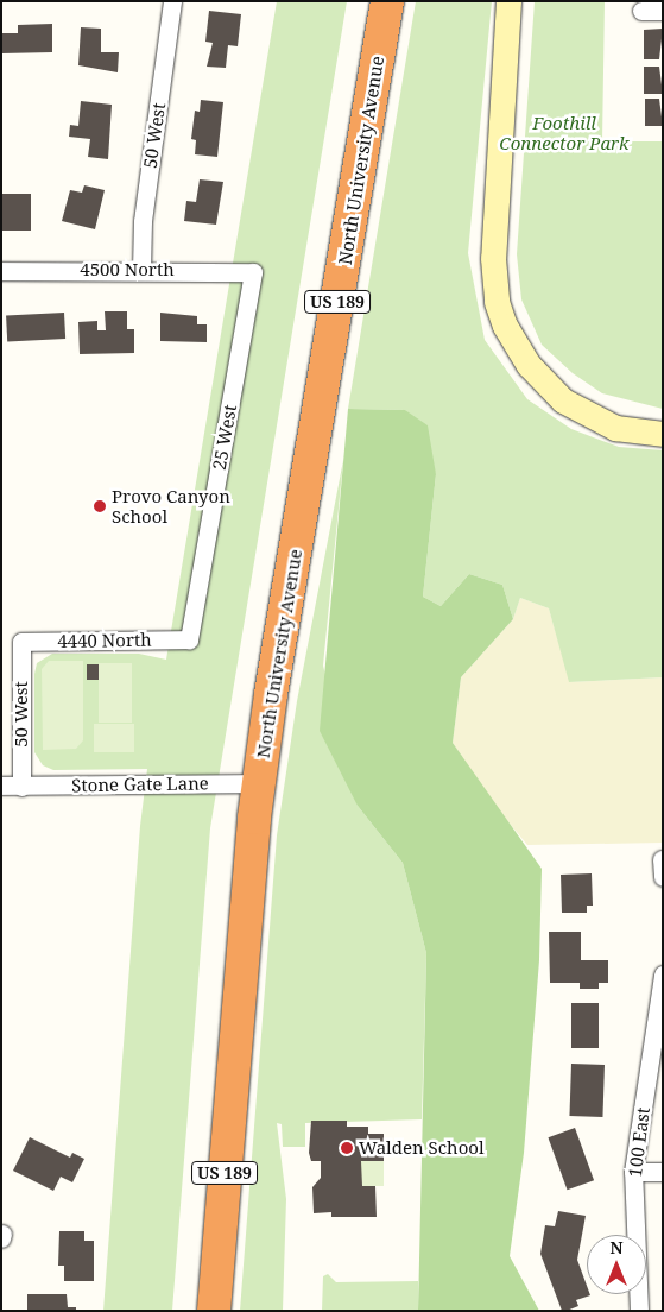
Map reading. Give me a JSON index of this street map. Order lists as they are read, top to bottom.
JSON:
{
  "streets": {
    "highway": ["North University Avenue", "US 189"],
    "street": [
      "50 West",
      "4500 North",
      "25 West",
      "4440 North",
      "Stone Gate Lane",
      "100 East"
    ]
  },
  "crossings": [
    ["50 West", "4500 North"],
    ["50 West", "4440 North"],
    ["50 West", "Stone Gate Lane"],
    ["North University Avenue", "Stone Gate Lane"],
    ["4500 North", "25 West"],
    ["25 West", "4440 North"]
  ],
  "parks": ["Foothill Connector Park"],
  "places": ["Provo Canyon School", "Walden School"],
  "north": "top"
}
